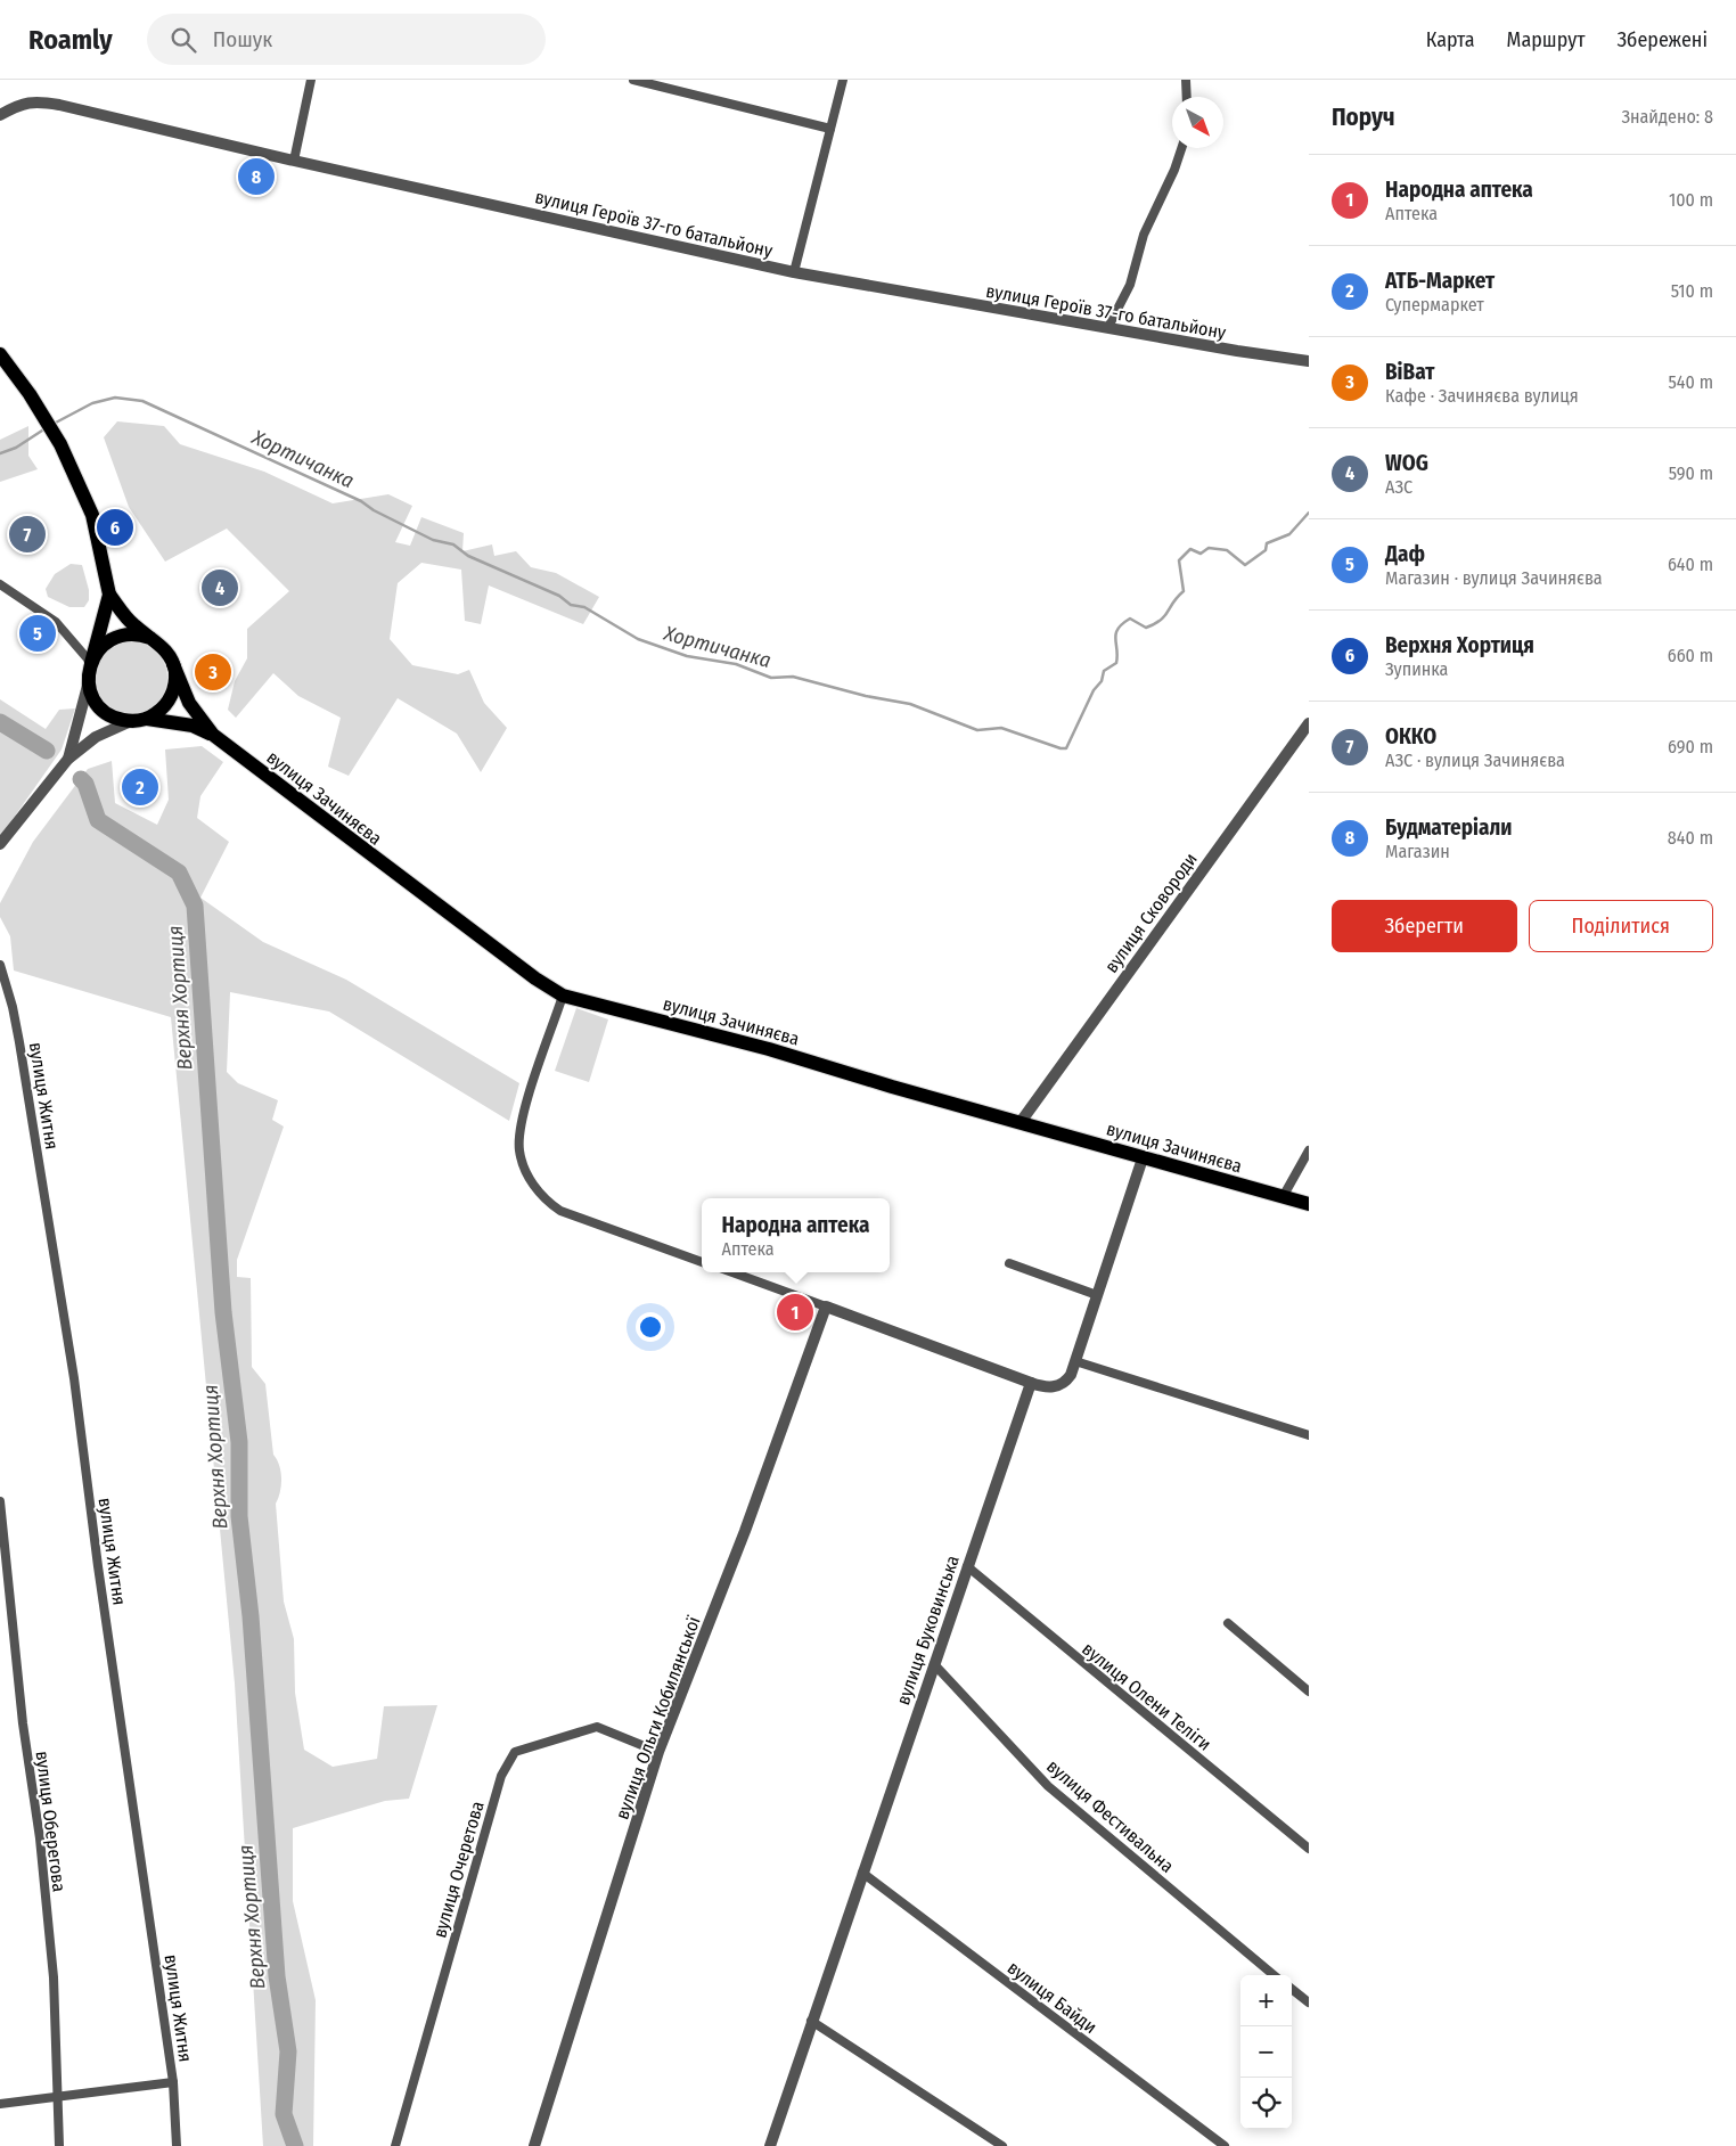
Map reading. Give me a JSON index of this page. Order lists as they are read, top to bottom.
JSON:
{
  "streets": {
    "main road": ["вулиця Зачиняєва"],
    "street": [
      "вулиця Героїв 37-го батальйону",
      "вулиця Сковороди",
      "вулиця Житня",
      "вулиця Буковинська",
      "вулиця Олени Теліги",
      "вулиця Ольги Кобилянської",
      "вулиця Фестивальна",
      "вулиця Оберегова",
      "вулиця Очеретова",
      "вулиця Байди"
    ]
  },
  "crossings": [
    ["вулиця Зачиняєва", "вулиця Сковороди"],
    ["вулиця Буковинська", "вулиця Олени Теліги"],
    ["вулиця Буковинська", "вулиця Фестивальна"],
    ["вулиця Буковинська", "вулиця Байди"],
    ["вулиця Ольги Кобилянської", "вулиця Очеретова"]
  ],
  "water": ["Хортичанка", "Верхня Хортиця"],
  "north": "bottom right",
  "page": {
    "header": "Roamly",
    "search": "Пошук",
    "nav": ["Карта", "Маршрут", "Збережені"],
    "heading": ["Поруч", "Знайдено: 8"],
    "list": [
      {
        "mark": "1",
        "name": "Народна аптека",
        "note": "Аптека",
        "value": "100 m"
      },
      {
        "mark": "2",
        "name": "АТБ-Маркет",
        "note": "Супермаркет",
        "value": "510 m"
      },
      {
        "mark": "3",
        "name": "ВіВат",
        "note": "Кафе · Зачиняєва вулиця",
        "value": "540 m"
      },
      {
        "mark": "4",
        "name": "WOG",
        "note": "АЗС",
        "value": "590 m"
      },
      {
        "mark": "5",
        "name": "Даф",
        "note": "Магазин · вулиця Зачиняєва",
        "value": "640 m"
      },
      {
        "mark": "6",
        "name": "Верхня Хортиця",
        "note": "Зупинка",
        "value": "660 m"
      },
      {
        "mark": "7",
        "name": "ОККО",
        "note": "АЗС · вулиця Зачиняєва",
        "value": "690 m"
      },
      {
        "mark": "8",
        "name": "Будматеріали",
        "note": "Магазин",
        "value": "840 m"
      }
    ],
    "pins": [
      "8",
      "6",
      "7",
      "4",
      "5",
      "3",
      "2",
      "1"
    ],
    "buttons": ["Зберегти", "Поділитися"],
    "popup": ["Народна аптека", "Аптека"],
    "map_buttons": ["+", "−"]
  }
}
